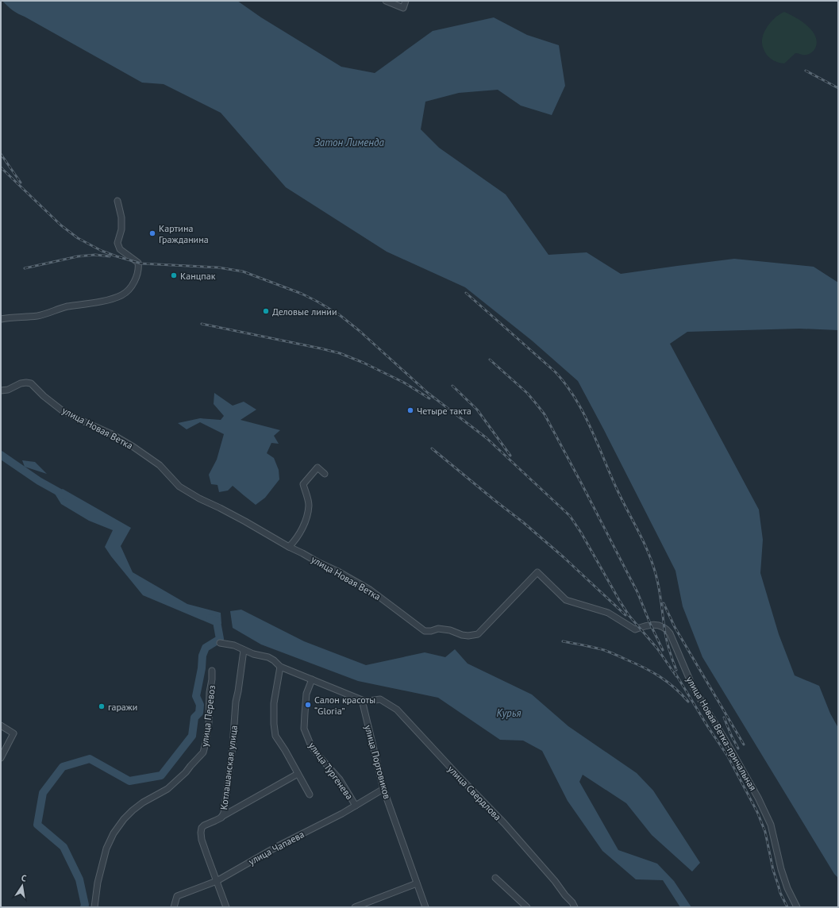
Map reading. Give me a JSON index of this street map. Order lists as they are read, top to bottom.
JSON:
{
  "streets": {
    "street": [
      "улица Новая Ветка",
      "улица Перевоз",
      "улица Новая Ветка-причальная",
      "улица Портовиков",
      "Котлашанская улица",
      "улица Тургенева",
      "улица Свердлова",
      "улица Чапаева"
    ]
  },
  "crossings": [
    ["улица Новая Ветка", "улица Новая Ветка-причальная"],
    ["улица Портовиков", "улица Свердлова"],
    ["улица Портовиков", "улица Чапаева"],
    ["Котлашанская улица", "улица Чапаева"],
    ["улица Тургенева", "улица Чапаева"]
  ],
  "water": ["Затон Лименда", "Курья"],
  "places": [
    "Картина Гражданина",
    "Канцпак",
    "Деловые линии",
    "Четыре такта",
    "Салон красоты “Gloria”",
    "гаражи"
  ],
  "north": "top"
}
